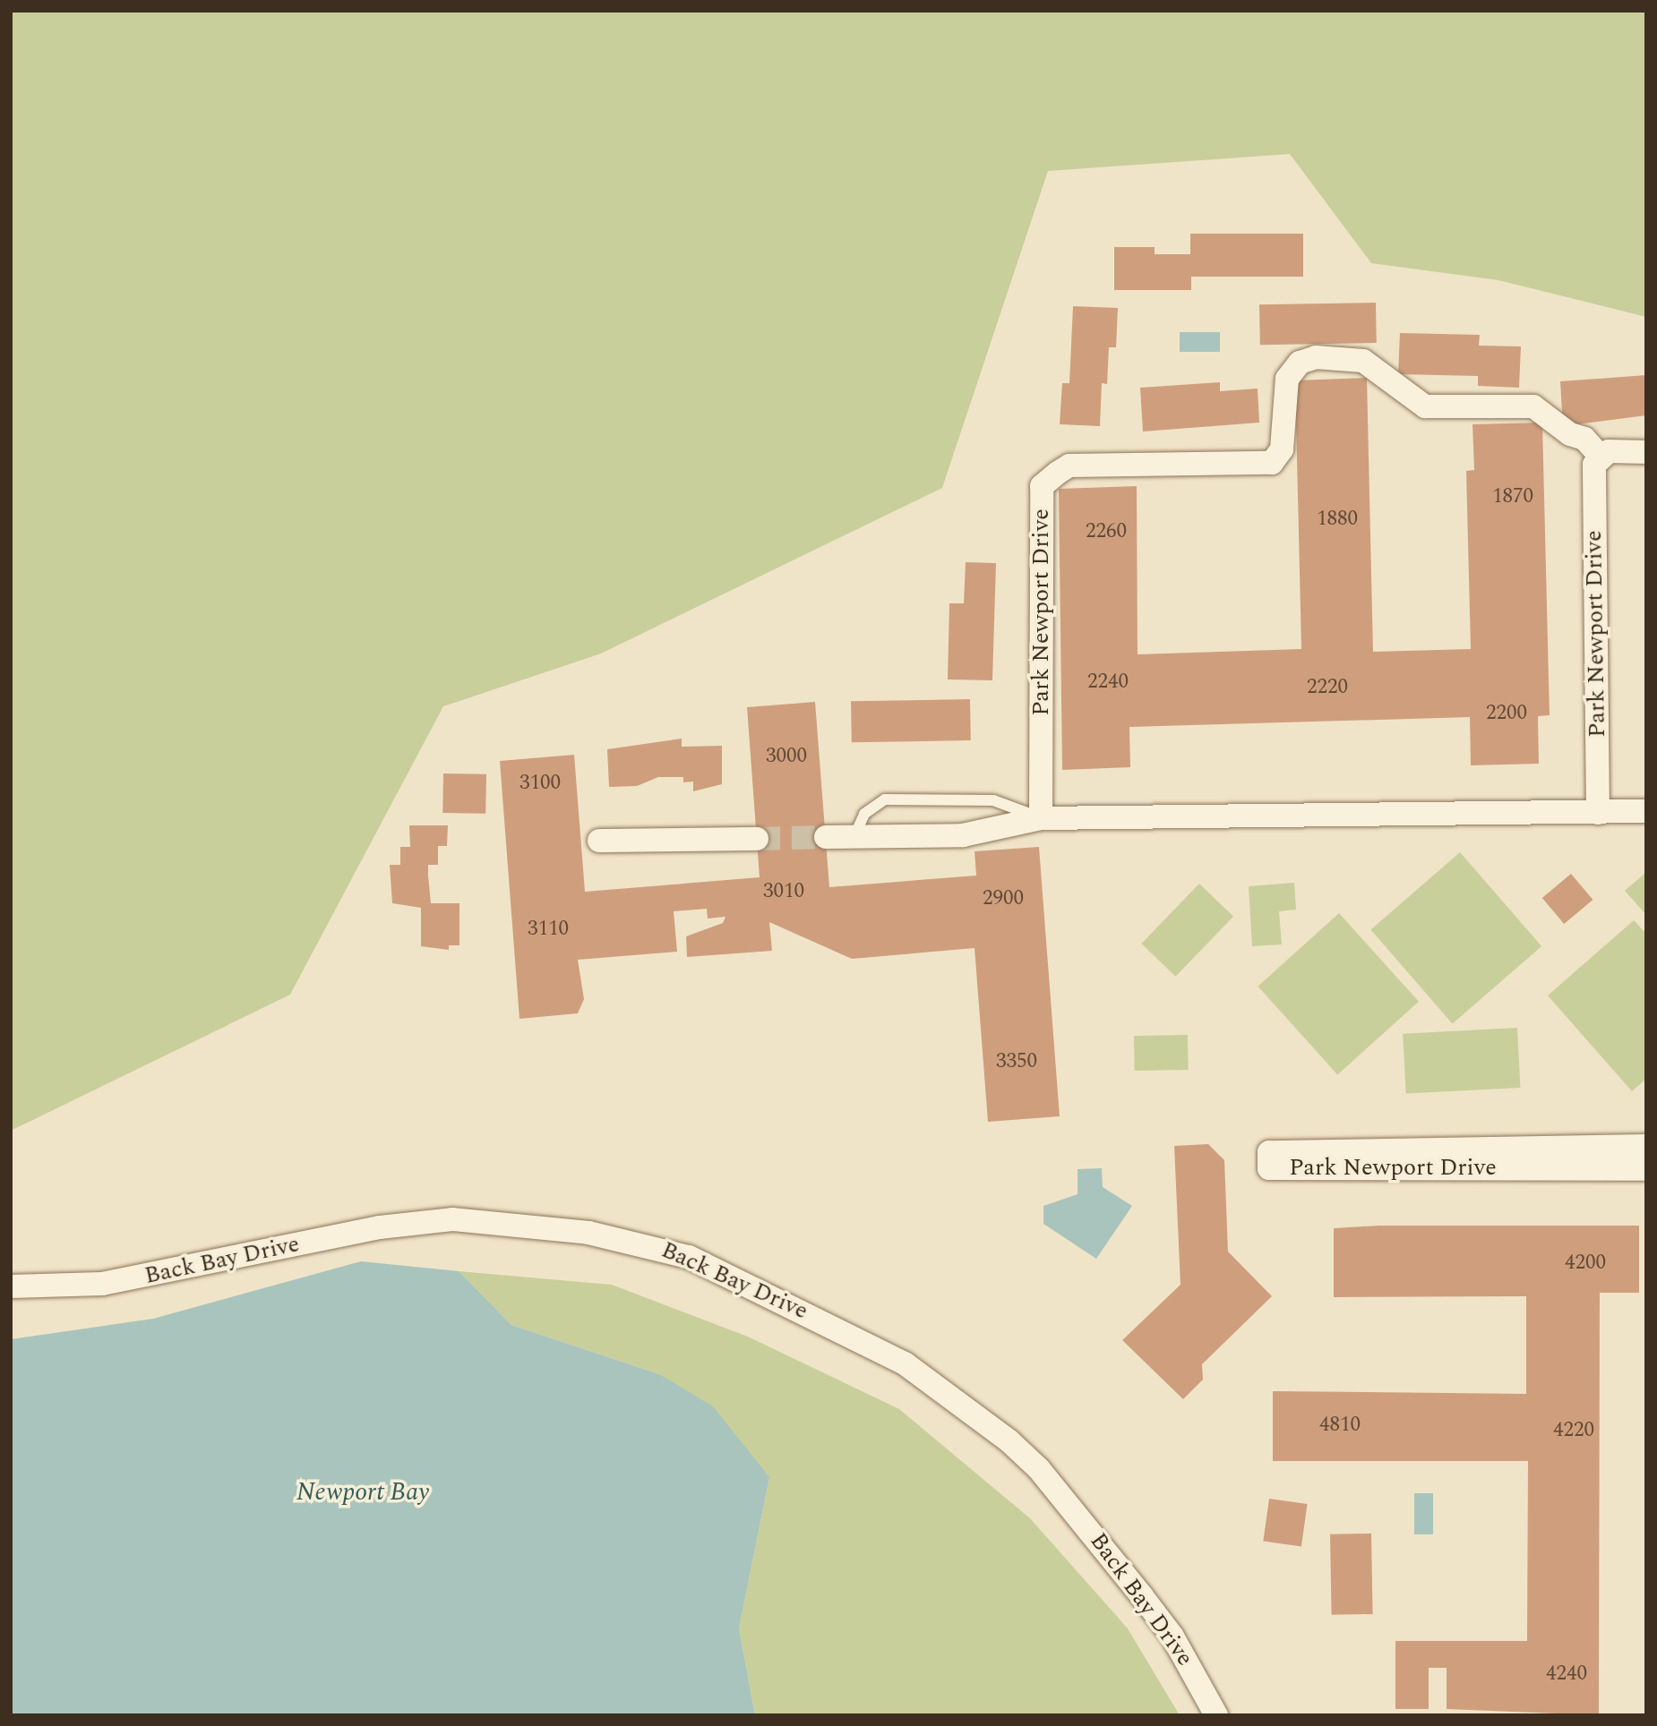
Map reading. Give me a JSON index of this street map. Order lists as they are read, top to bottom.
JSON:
{
  "streets": {
    "street": ["Park Newport Drive", "Back Bay Drive"]
  },
  "water": ["Newport Bay"],
  "house_numbers": [
    "1870",
    "1880",
    "2260",
    "2240",
    "2220",
    "2200",
    "3000",
    "3100",
    "3010",
    "2900",
    "3110",
    "3350",
    "4200",
    "4810",
    "4220",
    "4240"
  ]
}
